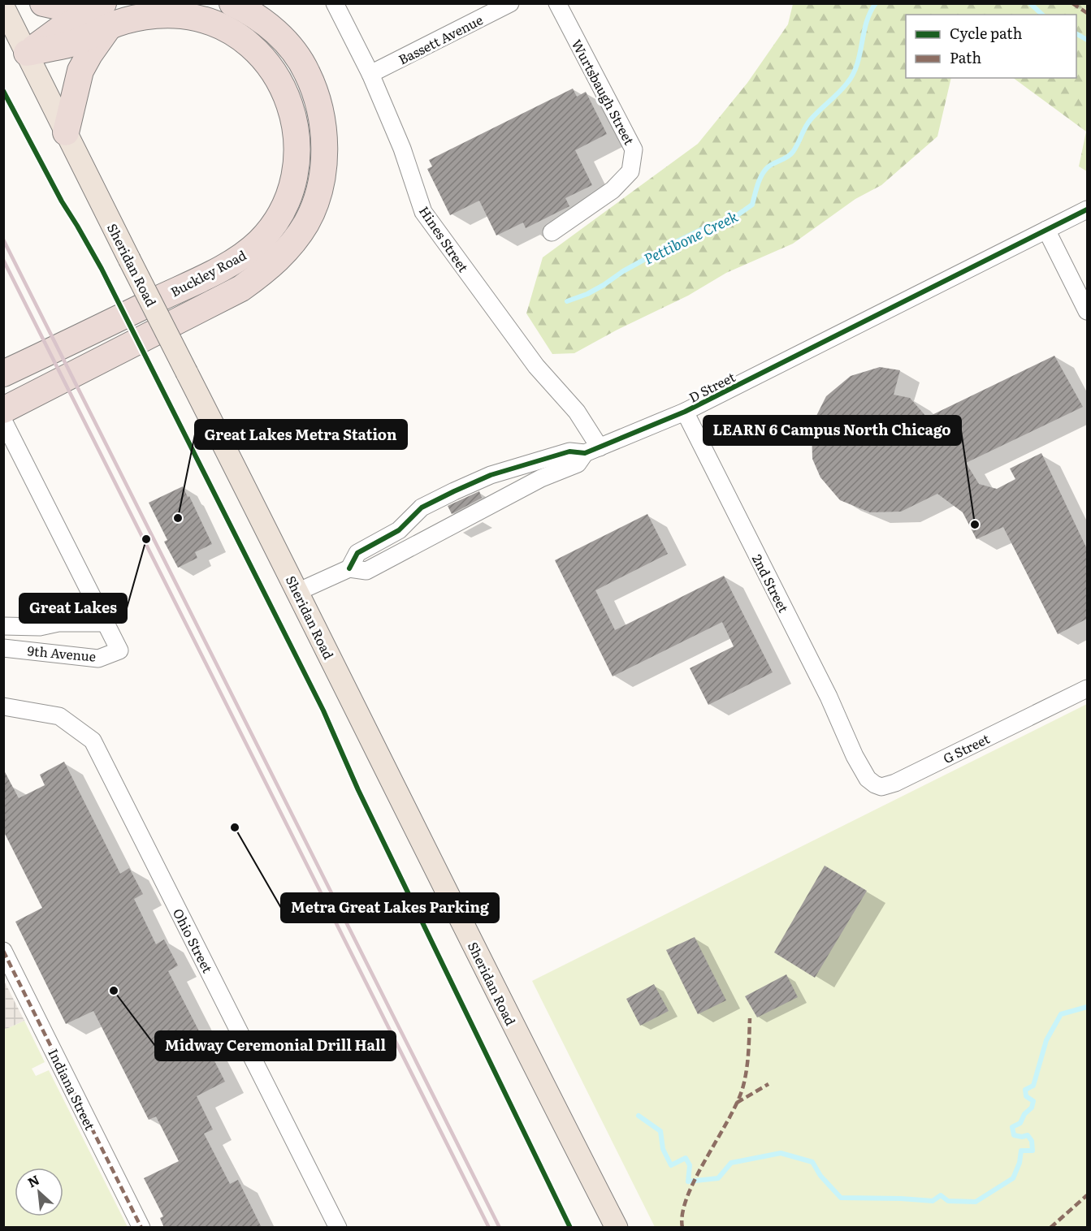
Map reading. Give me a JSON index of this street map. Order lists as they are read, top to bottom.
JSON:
{
  "streets": {
    "highway": ["Buckley Road"],
    "main road": ["Sheridan Road"],
    "street": [
      "Bassett Avenue",
      "Wurtsbaugh Street",
      "Hines Street",
      "D Street",
      "2nd Street",
      "9th Avenue",
      "G Street",
      "Ohio Street",
      "Indiana Street"
    ]
  },
  "crossings": [
    ["Bassett Avenue", "Hines Street"],
    ["Hines Street", "D Street"],
    ["Sheridan Road", "Buckley Road"],
    ["Sheridan Road", "D Street"],
    ["D Street", "2nd Street"],
    ["2nd Street", "G Street"]
  ],
  "water": ["Pettibone Creek"],
  "places": [
    "Great Lakes Metra Station",
    "LEARN 6 Campus North Chicago",
    "Great Lakes",
    "Metra Great Lakes Parking",
    "Midway Ceremonial Drill Hall"
  ],
  "legend": ["Cycle path", "Path"],
  "north": "top left"
}
